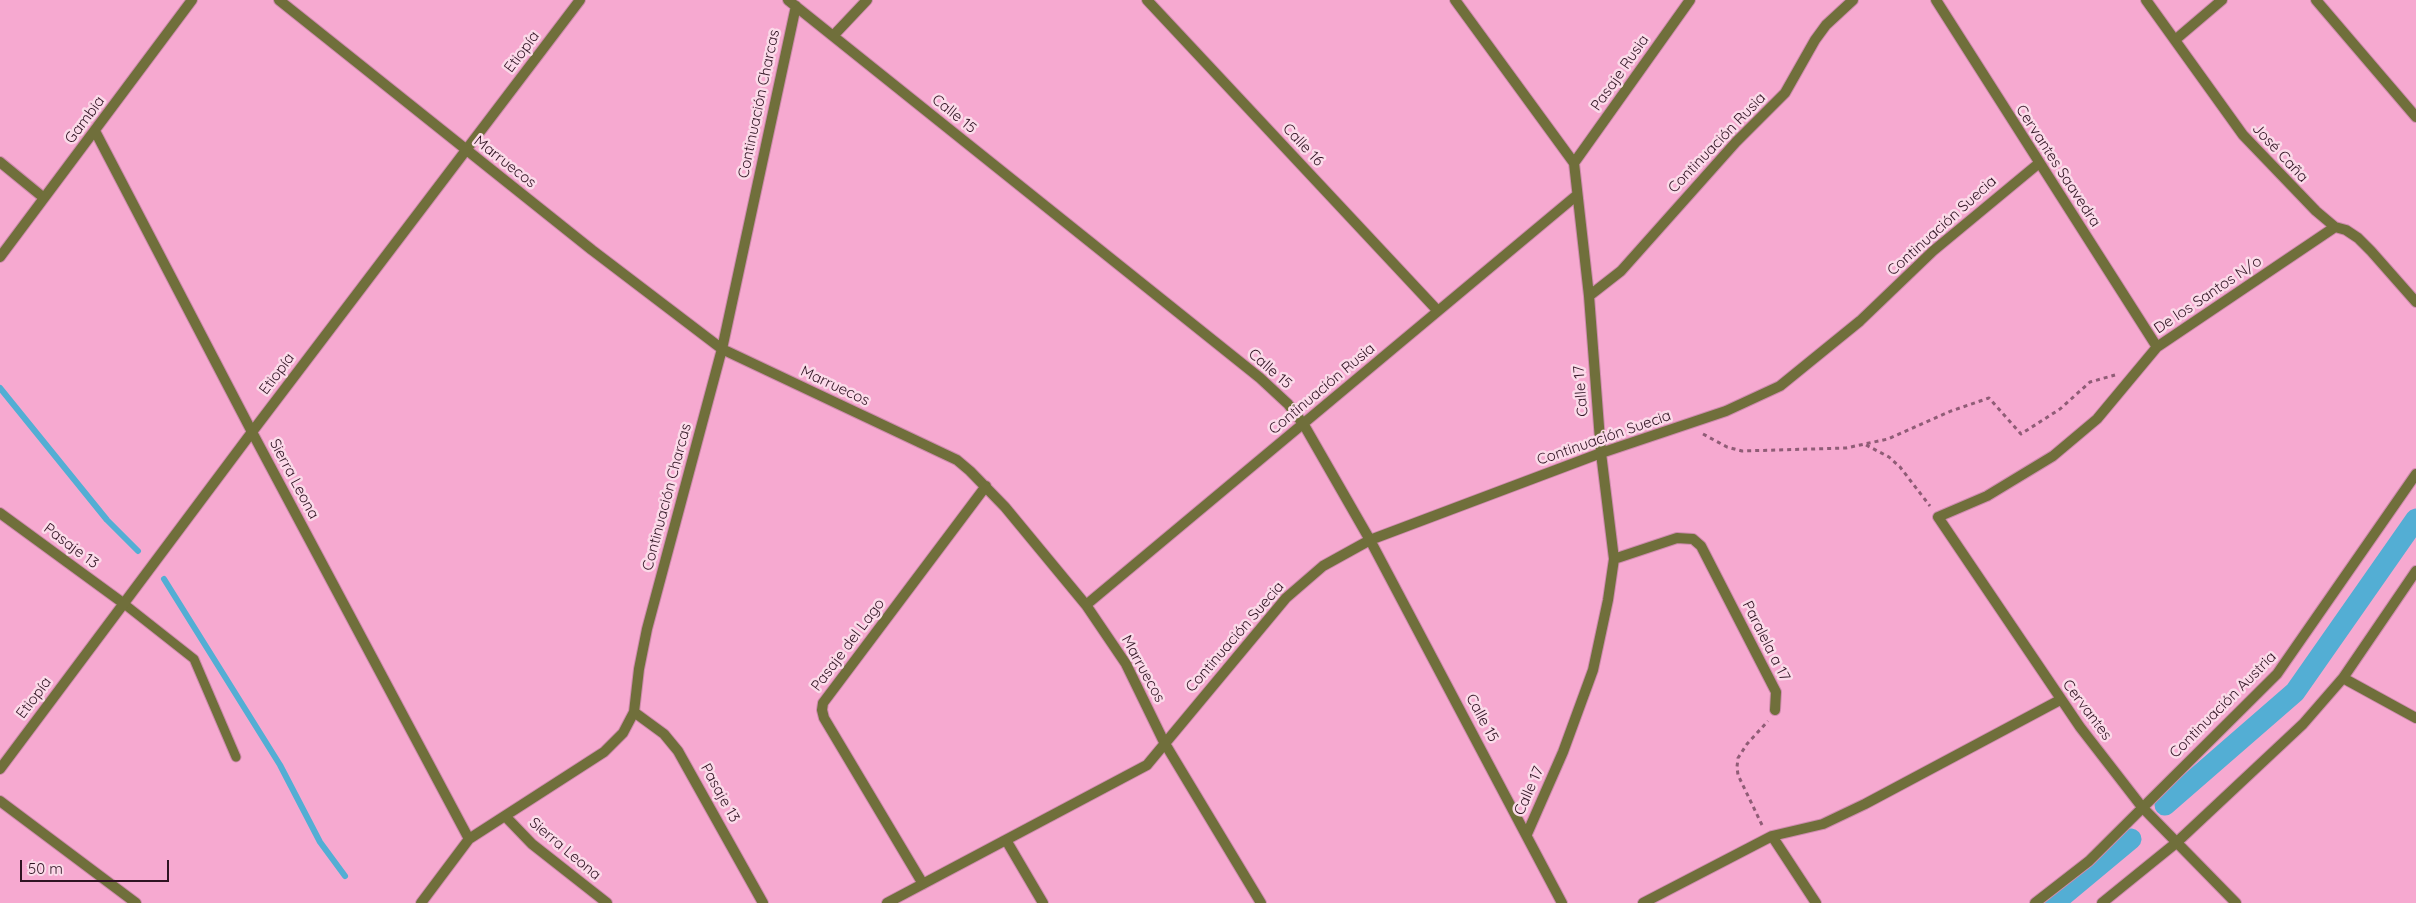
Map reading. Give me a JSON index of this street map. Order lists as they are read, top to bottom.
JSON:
{
  "streets": {
    "street": [
      "Etiopía",
      "Pasaje Rusia",
      "Continuación Charcas",
      "Calle 15",
      "Gambia",
      "Continuación Rusia",
      "Calle 16",
      "José Caña",
      "Marruecos",
      "Cervantes Saavedra",
      "Continuación Suecia",
      "De los Santos N/o",
      "Calle 17",
      "Sierra Leona",
      "Pasaje 13",
      "Paralela a 17",
      "Pasaje del Lago",
      "Continuación Austria",
      "Cervantes"
    ]
  },
  "crossings": [
    ["Etiopía", "Marruecos"],
    ["Etiopía", "Sierra Leona"],
    ["Etiopía", "Pasaje 13"],
    ["Pasaje Rusia", "Calle 17"],
    ["Continuación Charcas", "Calle 15"],
    ["Continuación Charcas", "Marruecos"],
    ["Continuación Charcas", "Sierra Leona"],
    ["Continuación Charcas", "Pasaje 13"],
    ["Calle 15", "Continuación Rusia"],
    ["Calle 15", "Continuación Suecia"],
    ["Calle 15", "Calle 17"],
    ["Gambia", "Sierra Leona"],
    ["Continuación Rusia", "Calle 16"],
    ["Continuación Rusia", "Marruecos"],
    ["Continuación Rusia", "Calle 17"],
    ["José Caña", "De los Santos N/o"],
    ["Marruecos", "Continuación Suecia"],
    ["Marruecos", "Pasaje del Lago"],
    ["Cervantes Saavedra", "Continuación Suecia"],
    ["Cervantes Saavedra", "De los Santos N/o"],
    ["Continuación Suecia", "De los Santos N/o"],
    ["Continuación Suecia", "Calle 17"],
    ["Continuación Suecia", "Pasaje del Lago"],
    ["De los Santos N/o", "Cervantes"],
    ["Calle 17", "Paralela a 17"],
    ["Continuación Austria", "Cervantes"]
  ],
  "scale_bar": "50 m"
}
